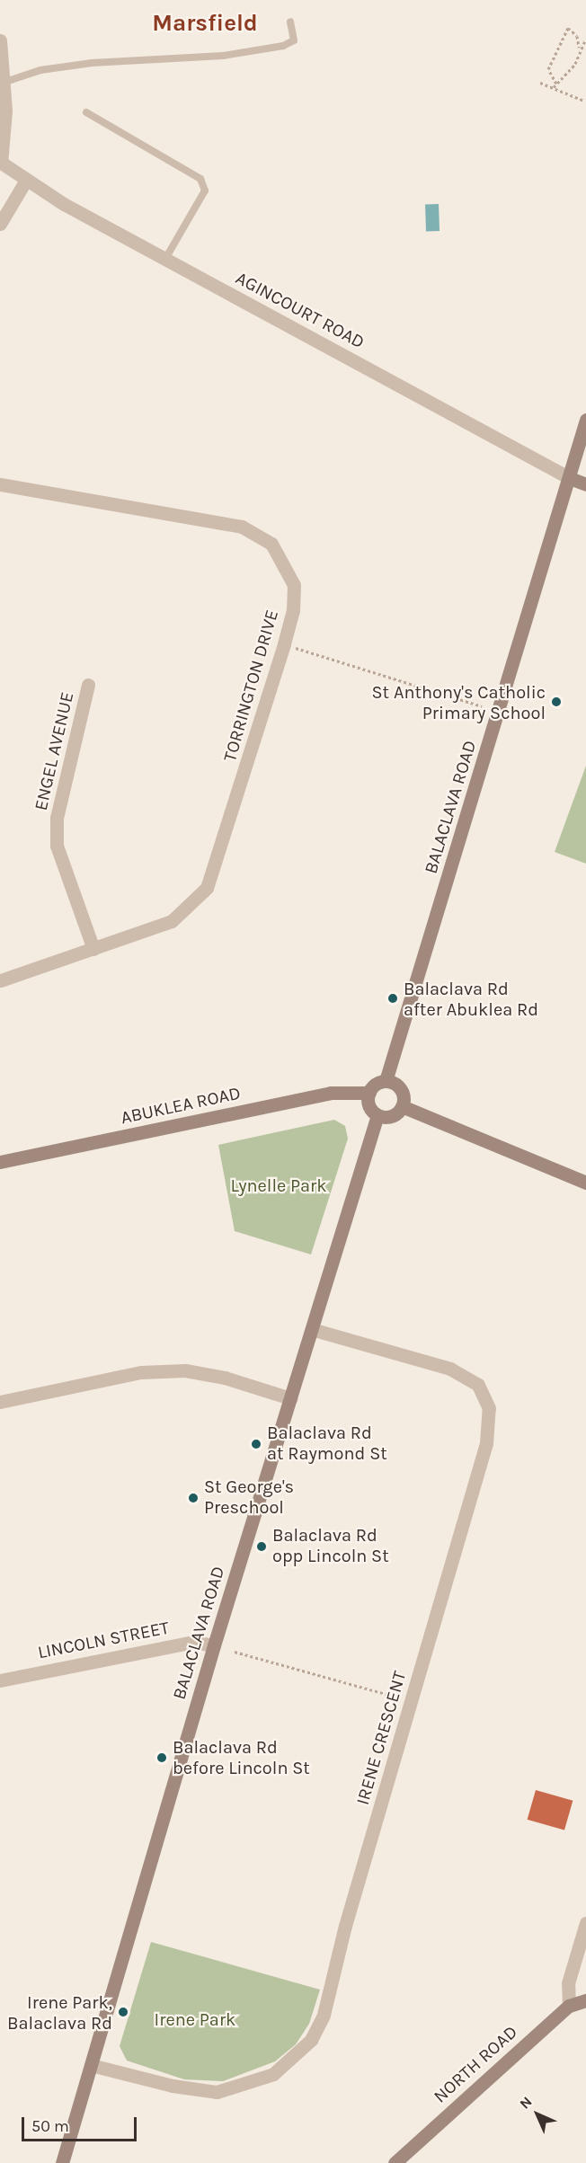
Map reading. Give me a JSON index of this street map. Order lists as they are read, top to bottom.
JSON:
{
  "streets": {
    "main road": [
      "AGINCOURT ROAD",
      "BALACLAVA ROAD",
      "ABUKLEA ROAD",
      "NORTH ROAD"
    ],
    "street": [
      "TORRINGTON DRIVE",
      "ENGEL AVENUE",
      "LINCOLN STREET",
      "IRENE CRESCENT"
    ]
  },
  "crossings": [
    ["AGINCOURT ROAD", "BALACLAVA ROAD"],
    ["TORRINGTON DRIVE", "ENGEL AVENUE"],
    ["BALACLAVA ROAD", "ABUKLEA ROAD"],
    ["BALACLAVA ROAD", "LINCOLN STREET"],
    ["BALACLAVA ROAD", "IRENE CRESCENT"]
  ],
  "districts": ["Marsfield"],
  "parks": ["Lynelle Park", "Irene Park"],
  "places": [
    "St Anthony's Catholic Primary School",
    "Balaclava Rd after Abuklea Rd",
    "Balaclava Rd at Raymond St",
    "St George's Preschool",
    "Balaclava Rd opp Lincoln St",
    "Balaclava Rd before Lincoln St",
    "Irene Park, Balaclava Rd"
  ],
  "scale_bar": "50 m",
  "north": "top left"
}
